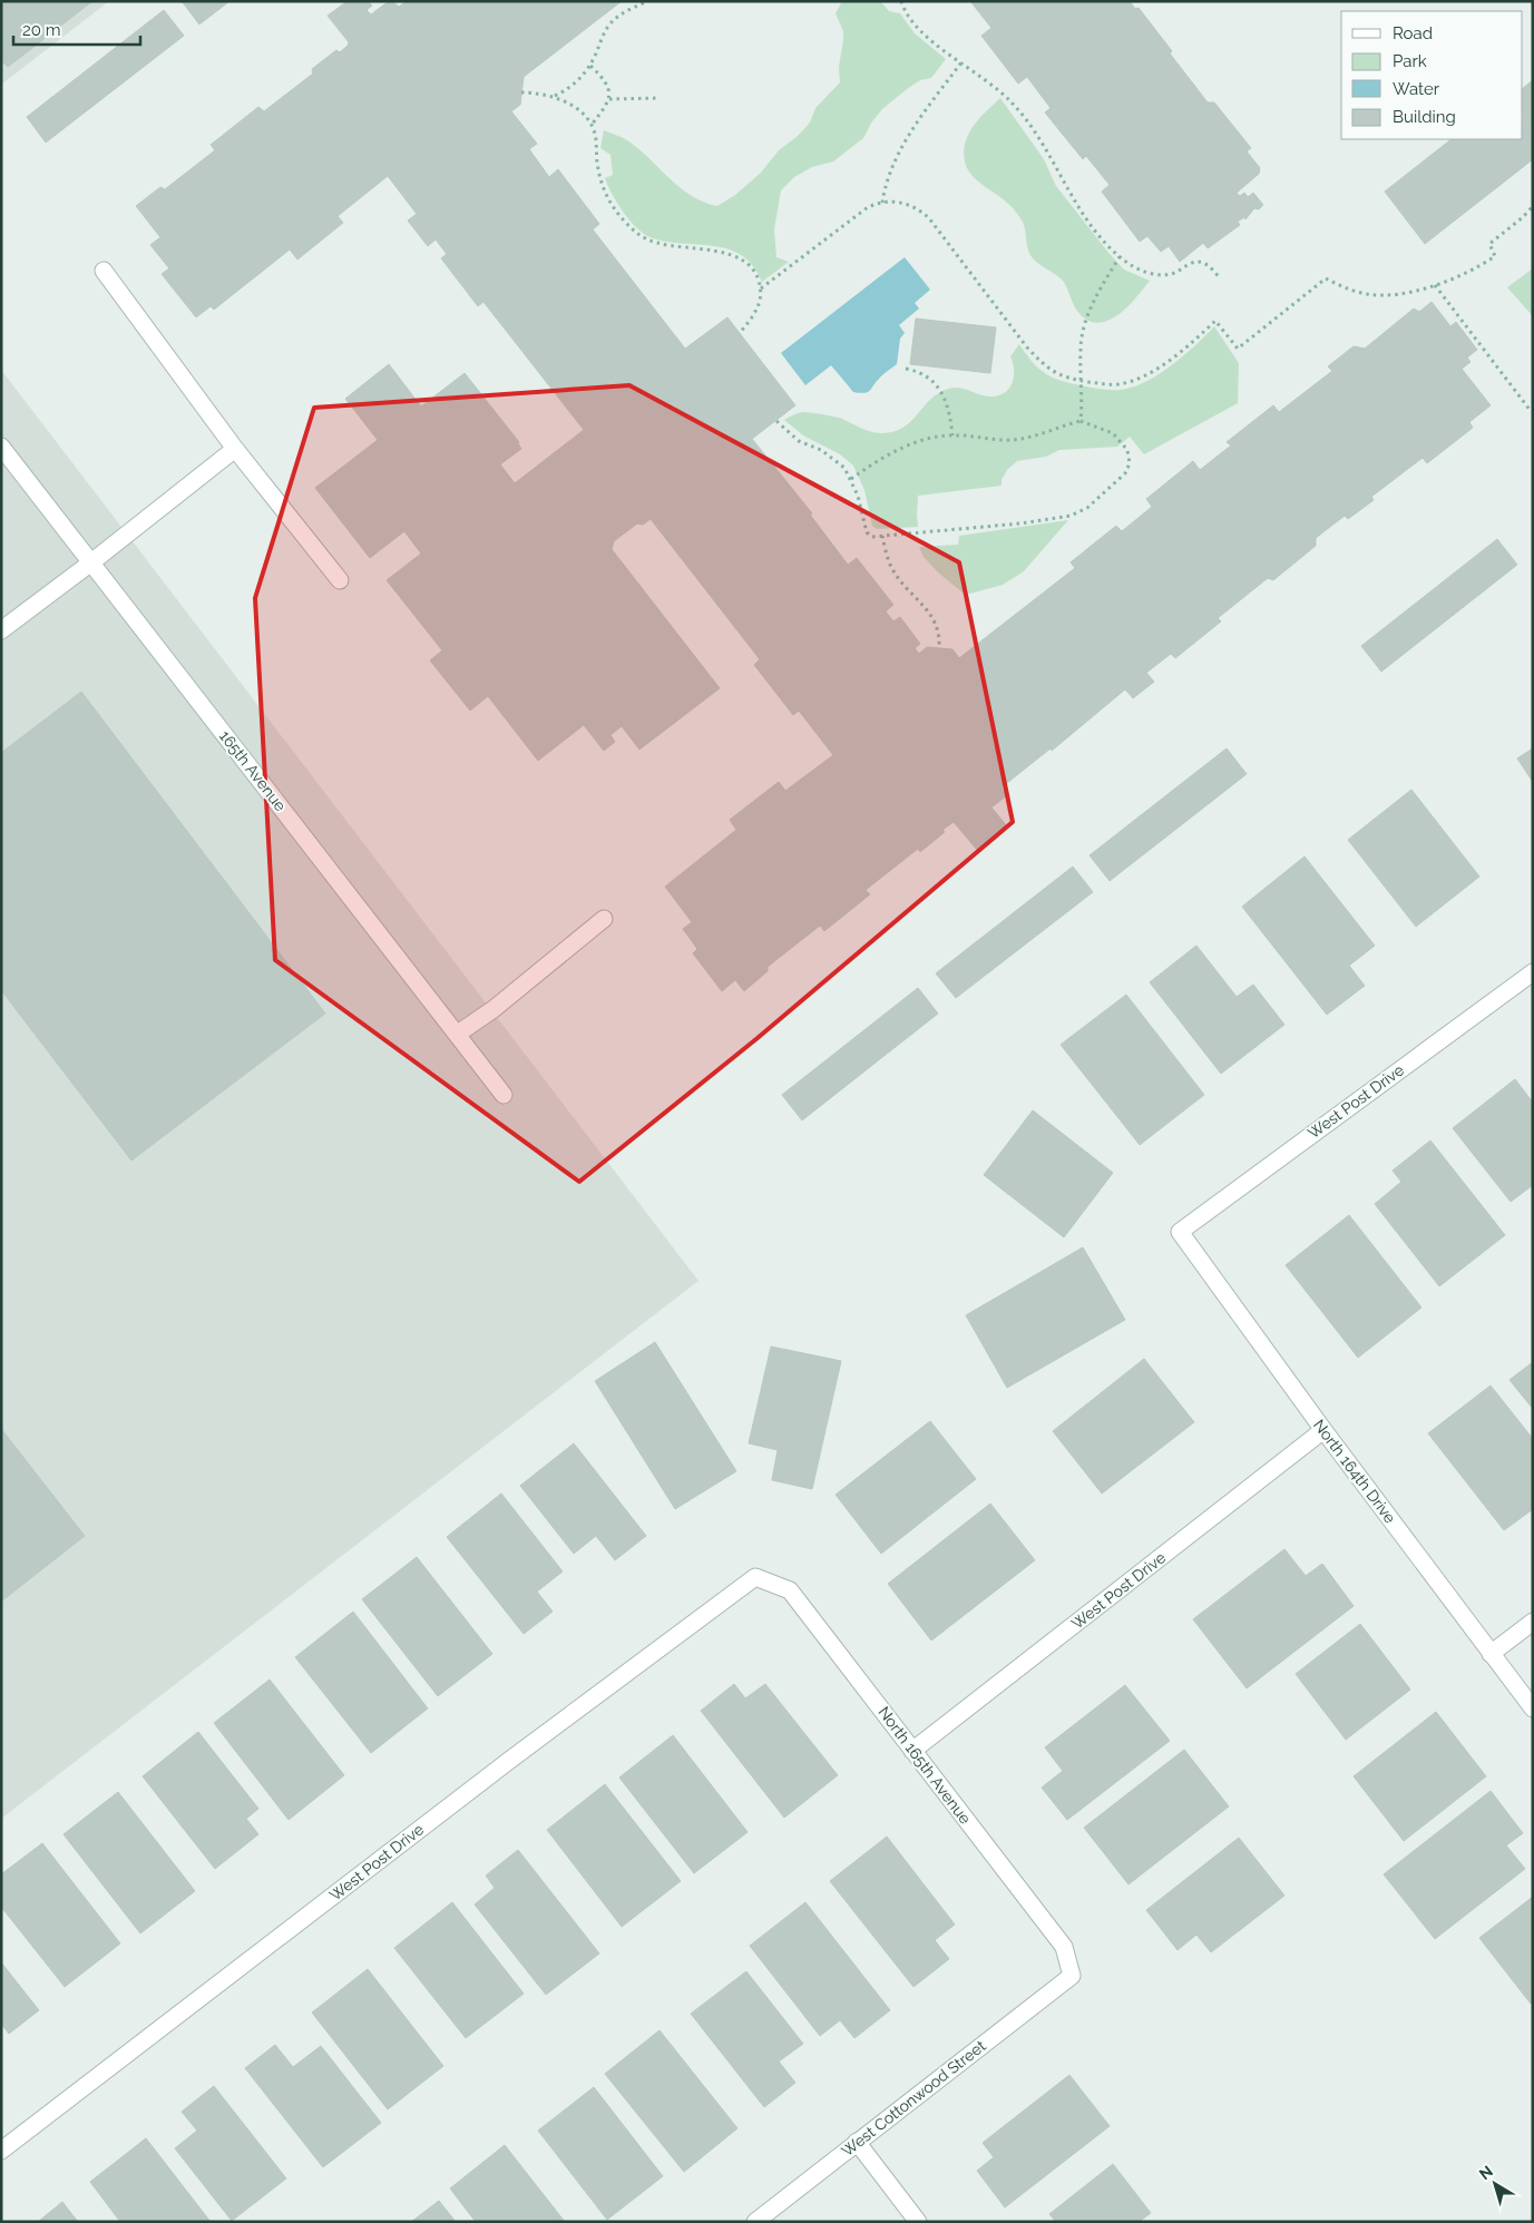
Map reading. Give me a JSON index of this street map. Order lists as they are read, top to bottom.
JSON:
{
  "streets": {
    "street": [
      "165th Avenue",
      "West Post Drive",
      "North 164th Drive",
      "North 165th Avenue",
      "West Cottonwood Street"
    ]
  },
  "crossings": [
    ["West Post Drive", "North 164th Drive"],
    ["West Post Drive", "North 165th Avenue"],
    ["North 165th Avenue", "West Cottonwood Street"]
  ],
  "legend": [
    "Road",
    "Park",
    "Water",
    "Building"
  ],
  "scale_bar": "20 m",
  "north": "top left"
}
